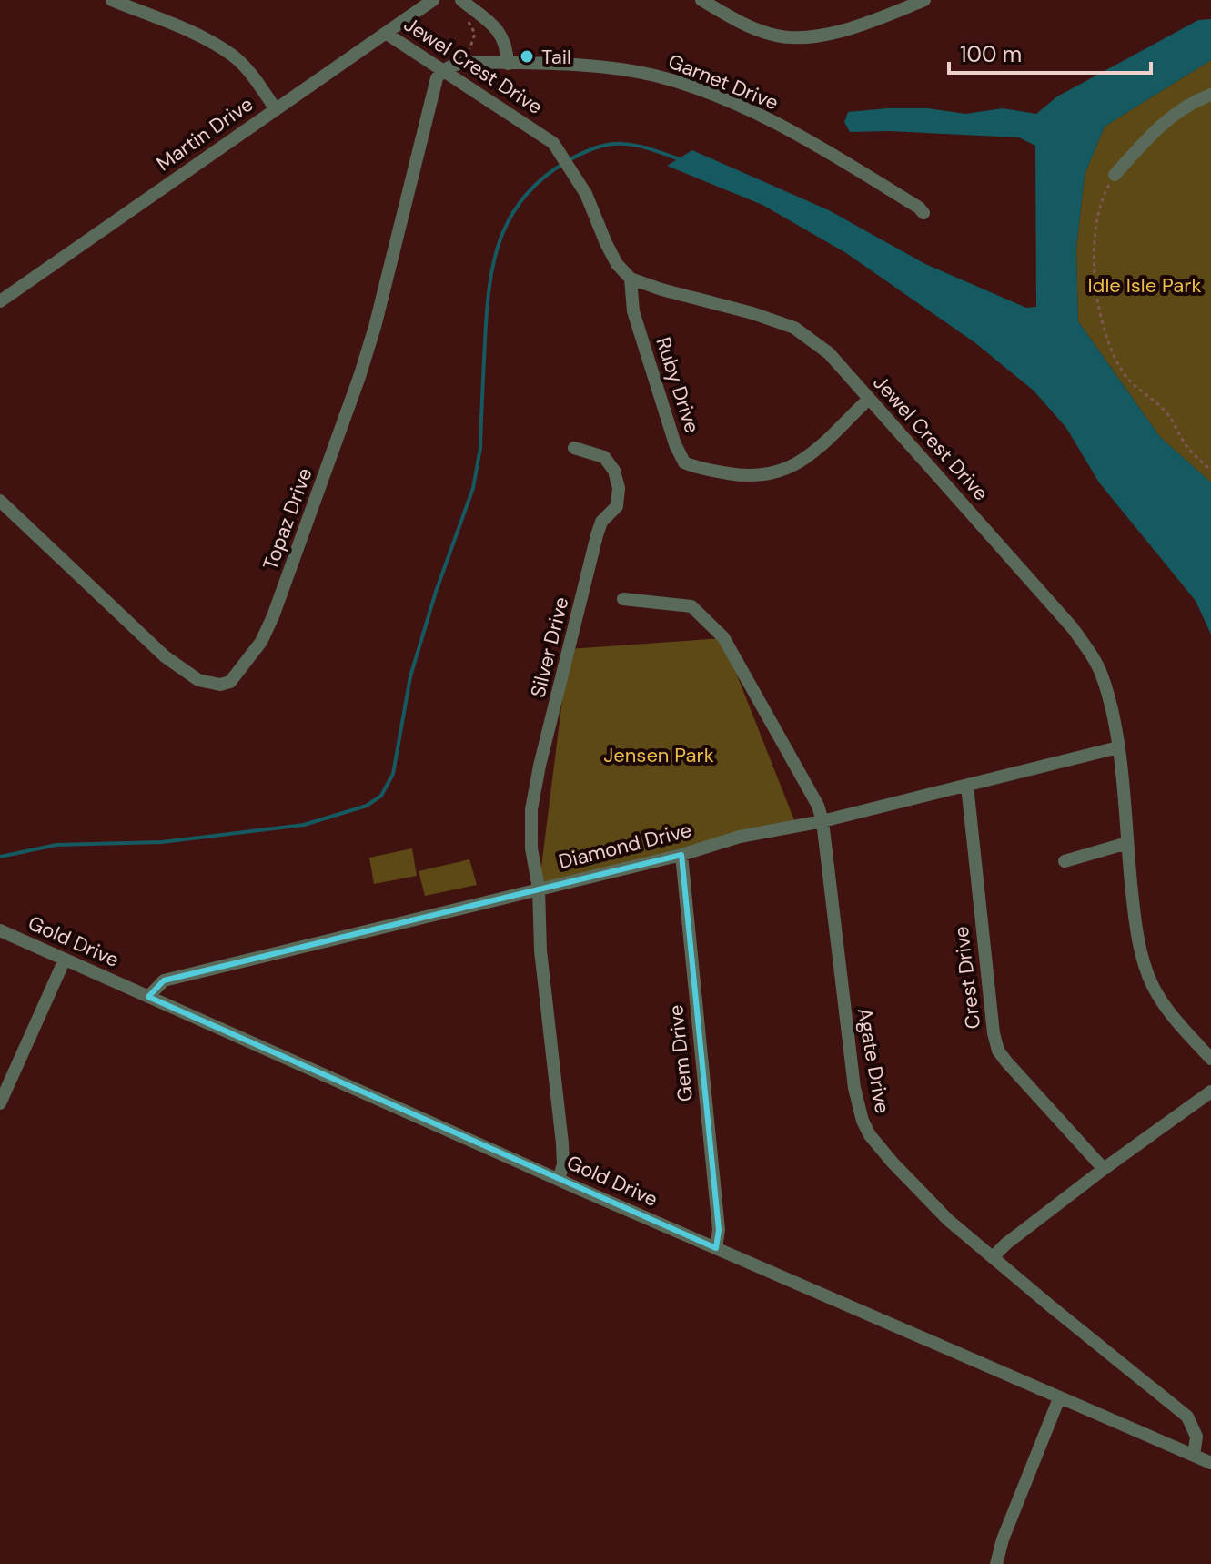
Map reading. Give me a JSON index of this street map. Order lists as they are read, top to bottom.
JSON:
{
  "streets": {
    "street": [
      "Jewel Crest Drive",
      "Garnet Drive",
      "Martin Drive",
      "Ruby Drive",
      "Topaz Drive",
      "Silver Drive",
      "Diamond Drive",
      "Gold Drive",
      "Crest Drive",
      "Gem Drive",
      "Agate Drive"
    ]
  },
  "crossings": [
    ["Jewel Crest Drive", "Garnet Drive"],
    ["Jewel Crest Drive", "Martin Drive"],
    ["Jewel Crest Drive", "Ruby Drive"],
    ["Jewel Crest Drive", "Topaz Drive"],
    ["Jewel Crest Drive", "Diamond Drive"],
    ["Garnet Drive", "Topaz Drive"],
    ["Silver Drive", "Diamond Drive"],
    ["Diamond Drive", "Gold Drive"],
    ["Diamond Drive", "Crest Drive"],
    ["Diamond Drive", "Gem Drive"],
    ["Diamond Drive", "Agate Drive"],
    ["Gold Drive", "Gem Drive"],
    ["Gold Drive", "Agate Drive"]
  ],
  "parks": ["Idle Isle Park", "Jensen Park"],
  "places": ["Tail"],
  "scale_bar": "100 m"
}
